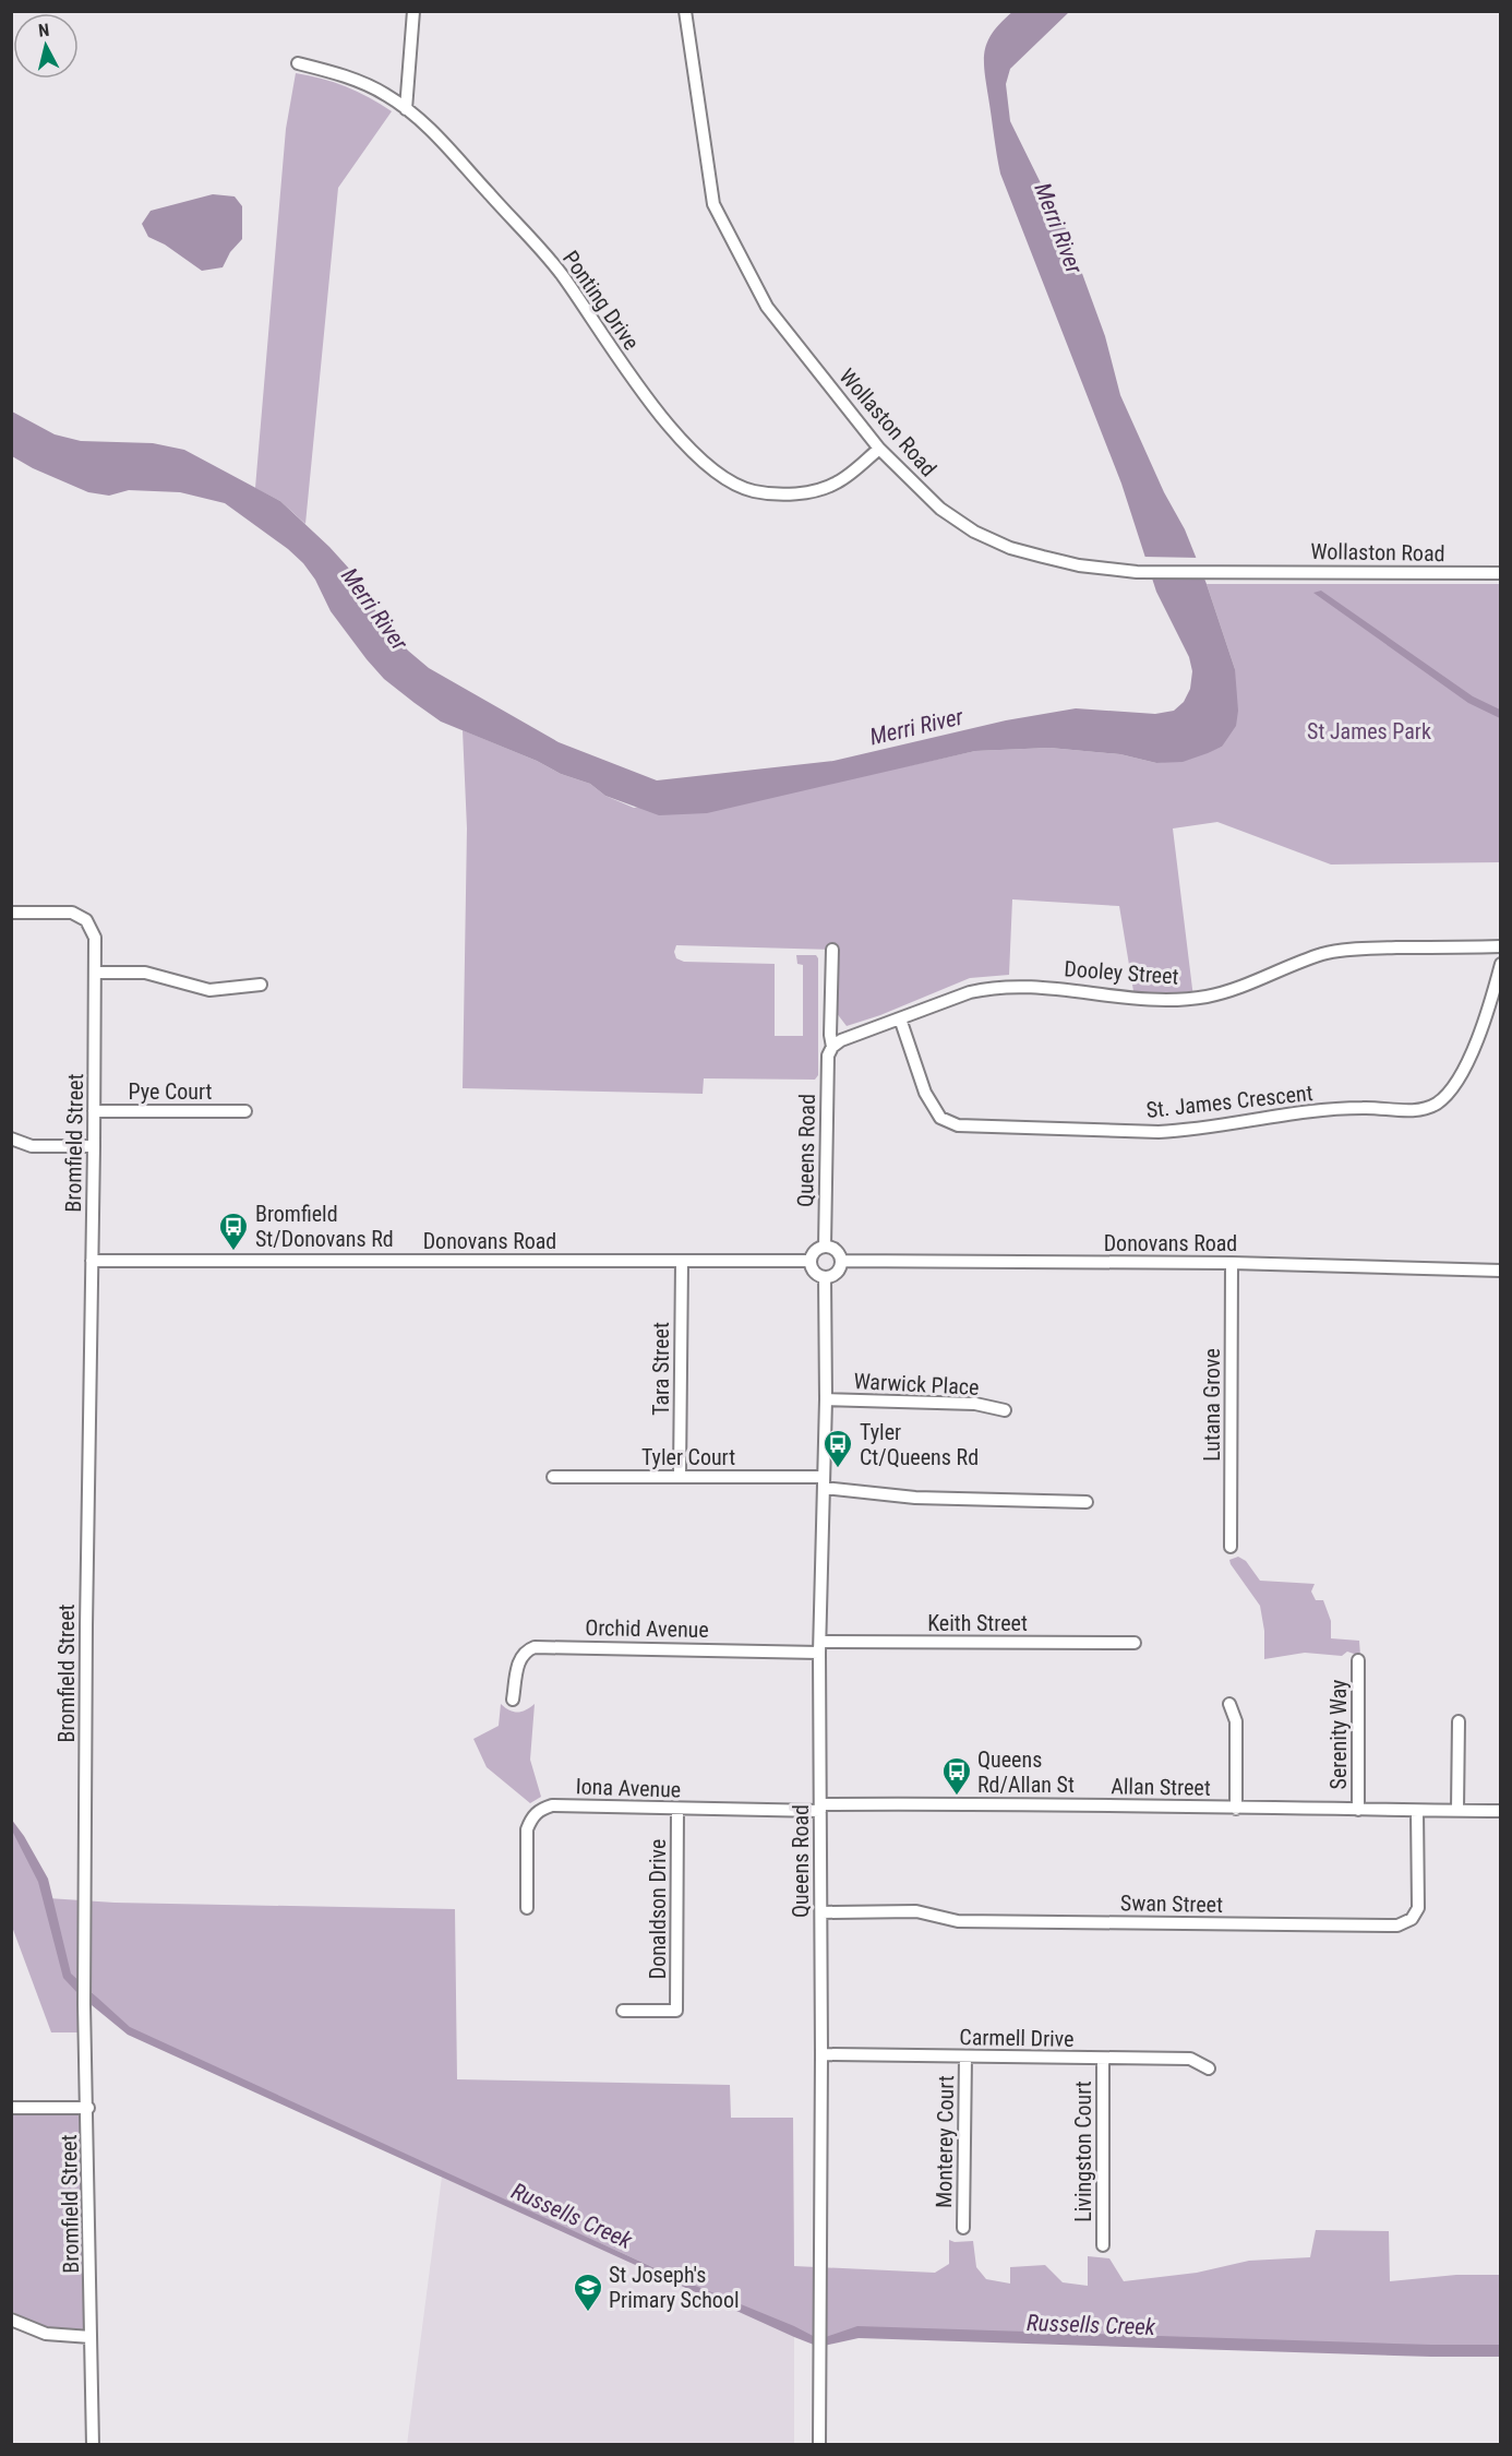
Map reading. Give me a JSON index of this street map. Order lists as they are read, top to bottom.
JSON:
{
  "streets": {
    "street": [
      "Ponting Drive",
      "Wollaston Road",
      "Dooley Street",
      "Pye Court",
      "St. James Crescent",
      "Bromfield Street",
      "Queens Road",
      "Donovans Road",
      "Tara Street",
      "Warwick Place",
      "Lutana Grove",
      "Tyler Court",
      "Keith Street",
      "Orchid Avenue",
      "Serenity Way",
      "Allan Street",
      "Iona Avenue",
      "Swan Street",
      "Donaldson Drive",
      "Carmell Drive",
      "Monterey Court",
      "Livingston Court"
    ]
  },
  "crossings": [
    ["Ponting Drive", "Wollaston Road"],
    ["Dooley Street", "St. James Crescent"],
    ["Dooley Street", "Queens Road"],
    ["Pye Court", "Bromfield Street"],
    ["Bromfield Street", "Donovans Road"],
    ["Queens Road", "Donovans Road"],
    ["Queens Road", "Warwick Place"],
    ["Queens Road", "Tyler Court"],
    ["Queens Road", "Keith Street"],
    ["Queens Road", "Orchid Avenue"],
    ["Queens Road", "Allan Street"],
    ["Queens Road", "Iona Avenue"],
    ["Queens Road", "Swan Street"],
    ["Queens Road", "Carmell Drive"],
    ["Donovans Road", "Tara Street"],
    ["Donovans Road", "Lutana Grove"],
    ["Tara Street", "Tyler Court"],
    ["Keith Street", "Orchid Avenue"],
    ["Serenity Way", "Allan Street"],
    ["Allan Street", "Iona Avenue"],
    ["Allan Street", "Swan Street"],
    ["Iona Avenue", "Donaldson Drive"],
    ["Carmell Drive", "Monterey Court"],
    ["Carmell Drive", "Livingston Court"]
  ],
  "water": ["Merri River", "Russells Creek"],
  "parks": ["St James Park"],
  "places": {
    "bus stop": ["Bromfield St/Donovans Rd", "Tyler Ct/Queens Rd", "Queens Rd/Allan St"],
    "school or university": ["St Joseph's Primary School"]
  },
  "north": "top"
}
